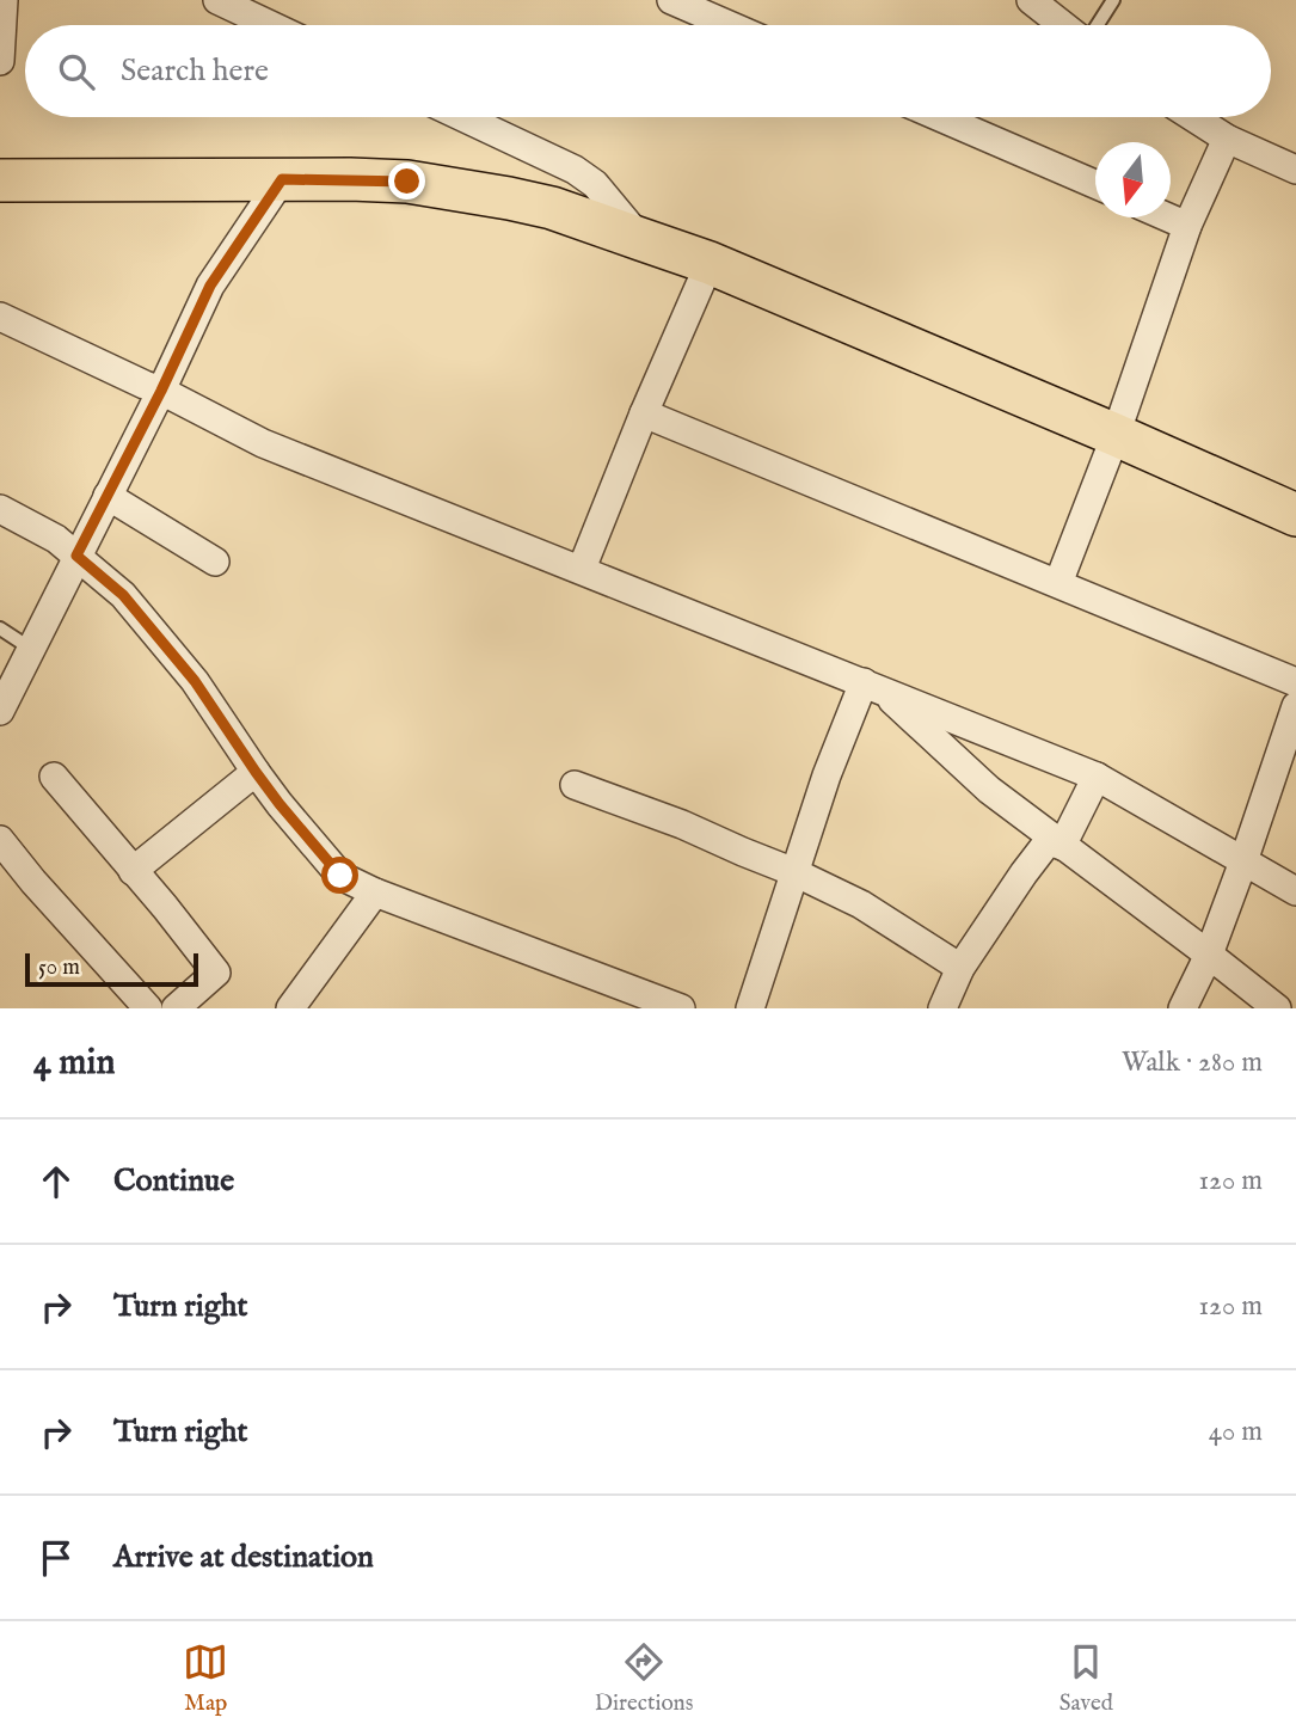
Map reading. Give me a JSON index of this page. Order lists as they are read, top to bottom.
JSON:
{
  "scale_bar": "50 m",
  "north": "bottom",
  "page": {
    "search": "Search here",
    "scale": "50 m",
    "heading": ["4 min", "Walk · 280 m"],
    "list": [
      ["Continue", "120 m"],
      ["Turn right", "120 m"],
      ["Turn right", "40 m"],
      "Arrive at destination"
    ],
    "nav": ["Map", "Directions", "Saved"]
  }
}
